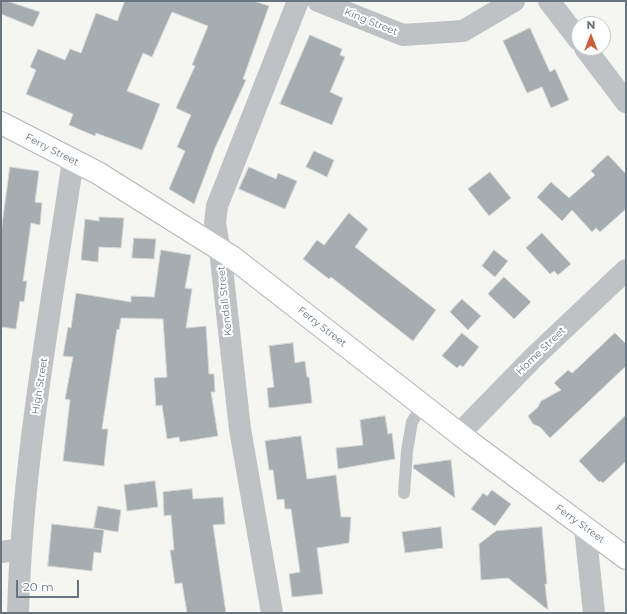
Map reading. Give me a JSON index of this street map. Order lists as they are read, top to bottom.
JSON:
{
  "streets": {
    "street": [
      "King Street",
      "Ferry Street",
      "Kendall Street",
      "Home Street",
      "High Street"
    ]
  },
  "crossings": [
    ["Ferry Street", "Kendall Street"],
    ["Ferry Street", "Home Street"],
    ["Ferry Street", "High Street"]
  ],
  "scale_bar": "20 m",
  "north": "top"
}
